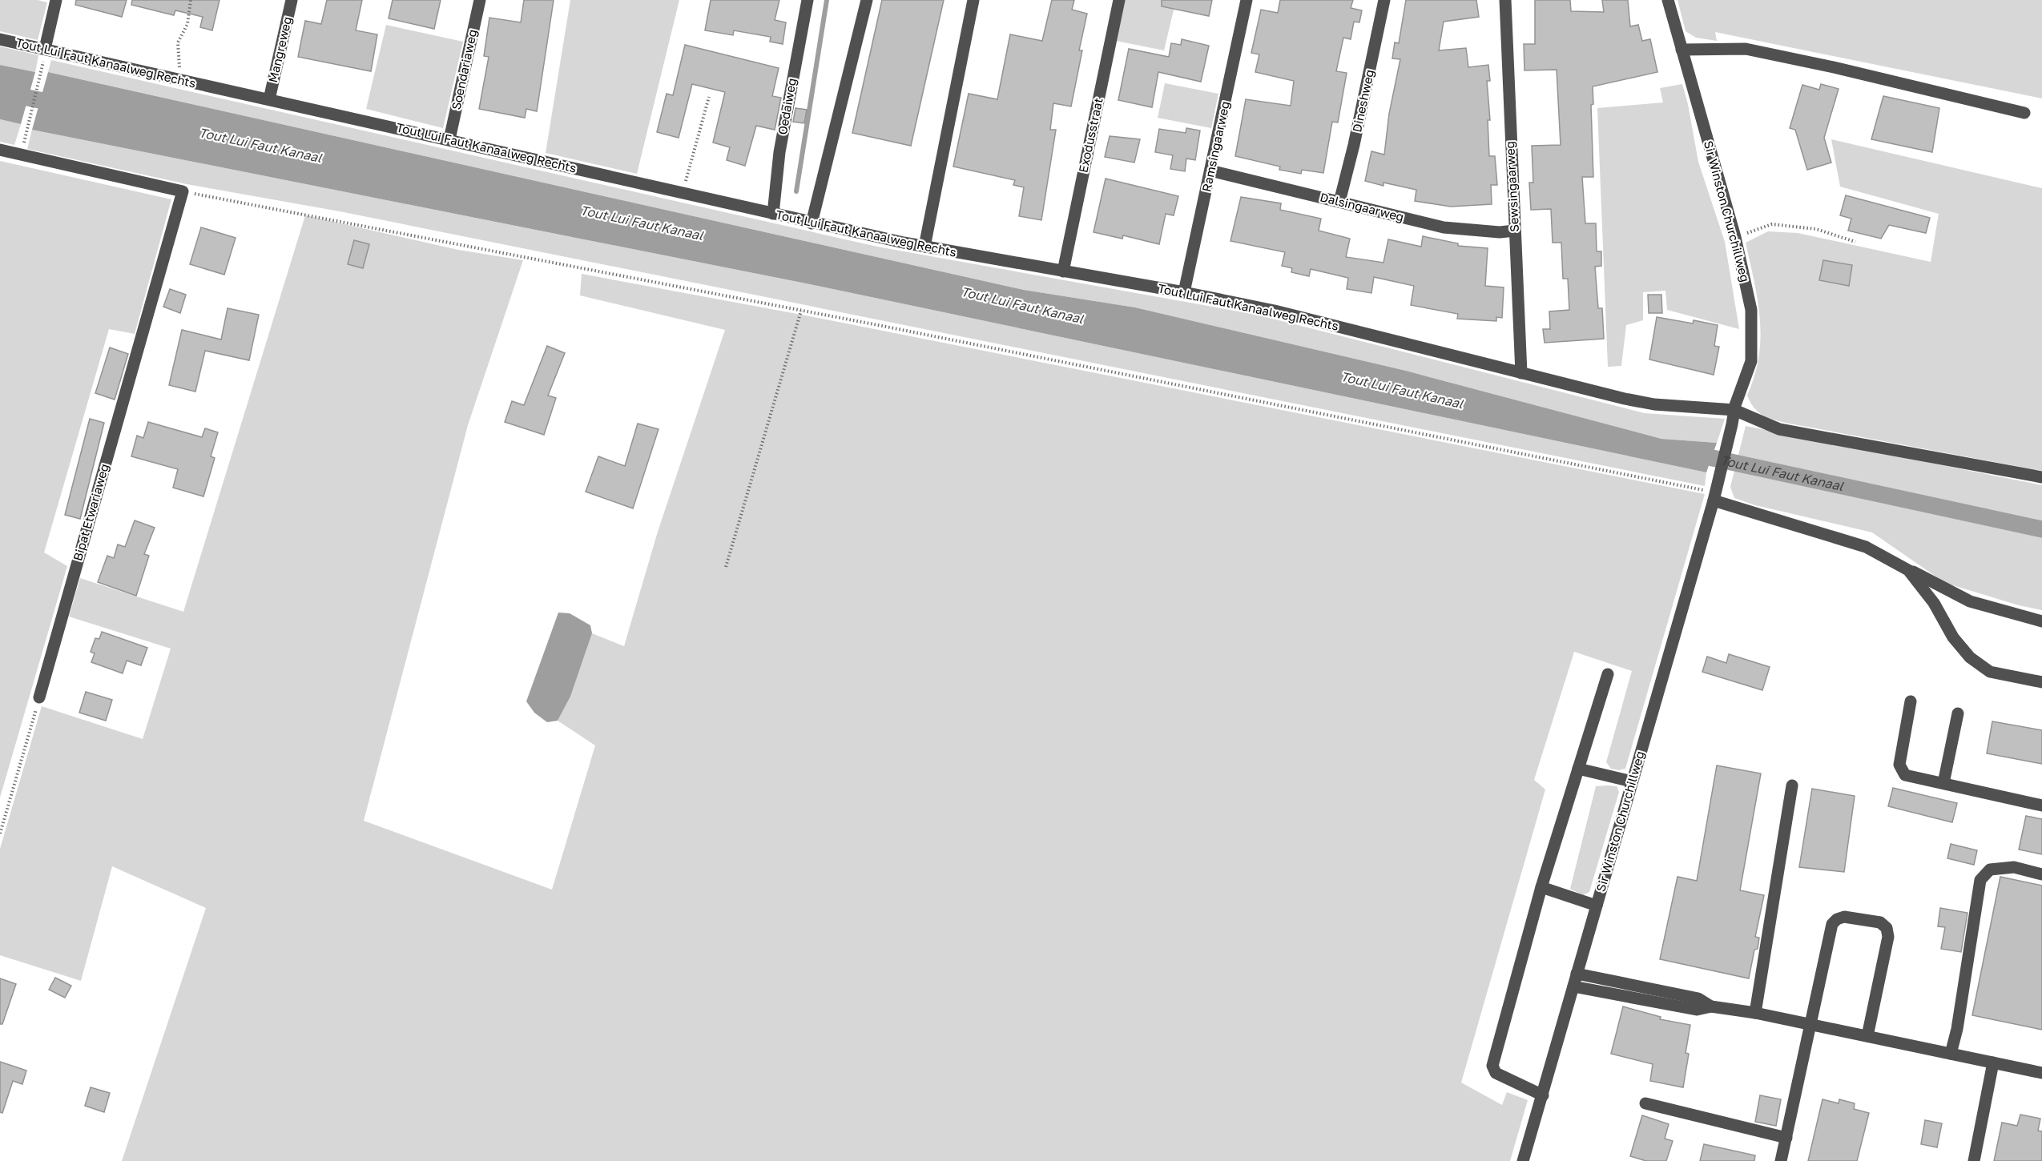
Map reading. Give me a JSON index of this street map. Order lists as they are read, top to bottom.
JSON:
{
  "streets": {
    "street": [
      "Mangreweg",
      "Tout Lui Faut Kanaalweg Rechts",
      "Soendariaweg",
      "Dineshweg",
      "Oedaiweg",
      "Exodusstraat",
      "Ramsingaarweg",
      "Sewsingaarweg",
      "Dalsingaarweg",
      "Sir Winston Churchillweg",
      "Bipat Etwariaweg"
    ]
  },
  "crossings": [
    ["Mangreweg", "Tout Lui Faut Kanaalweg Rechts"],
    ["Tout Lui Faut Kanaalweg Rechts", "Soendariaweg"],
    ["Tout Lui Faut Kanaalweg Rechts", "Oedaiweg"],
    ["Tout Lui Faut Kanaalweg Rechts", "Exodusstraat"],
    ["Tout Lui Faut Kanaalweg Rechts", "Ramsingaarweg"],
    ["Tout Lui Faut Kanaalweg Rechts", "Sewsingaarweg"],
    ["Tout Lui Faut Kanaalweg Rechts", "Sir Winston Churchillweg"],
    ["Dineshweg", "Dalsingaarweg"],
    ["Ramsingaarweg", "Dalsingaarweg"],
    ["Sewsingaarweg", "Dalsingaarweg"]
  ],
  "water": ["Tout Lui Faut Kanaal"]
}
